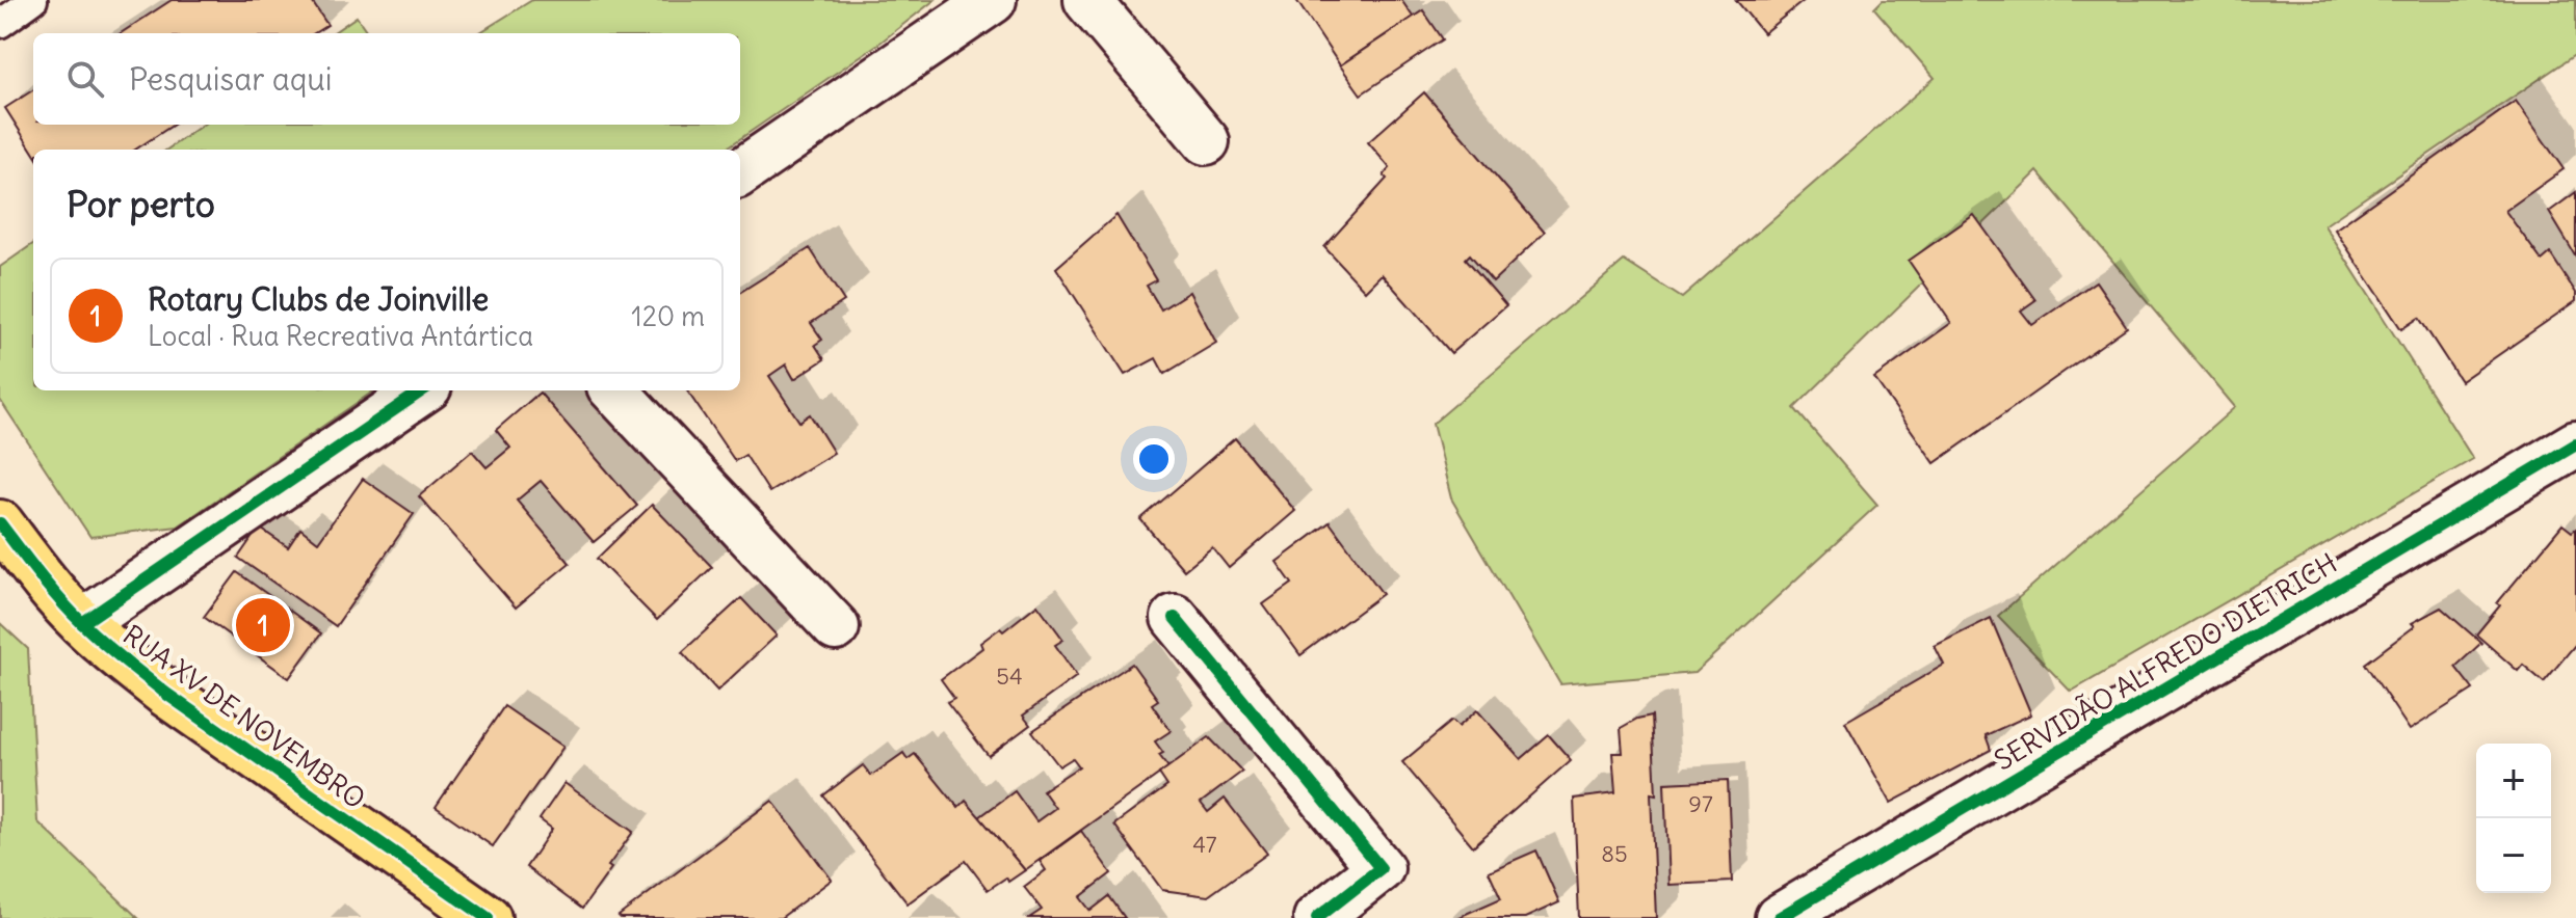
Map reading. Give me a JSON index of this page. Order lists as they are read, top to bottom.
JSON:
{
  "streets": {
    "main road": ["RUA XV DE NOVEMBRO"],
    "street": ["SERVIDÃO ALFREDO DIETRICH"]
  },
  "house_numbers": [
    "54",
    "97",
    "47",
    "85"
  ],
  "page": {
    "search": "Pesquisar aqui",
    "heading": "Por perto",
    "list": [
      {
        "mark": "1",
        "name": "Rotary Clubs de Joinville",
        "note": "Local · Rua Recreativa Antártica",
        "value": "120 m"
      }
    ],
    "pins": "1",
    "map_buttons": ["+", "−"]
  }
}
